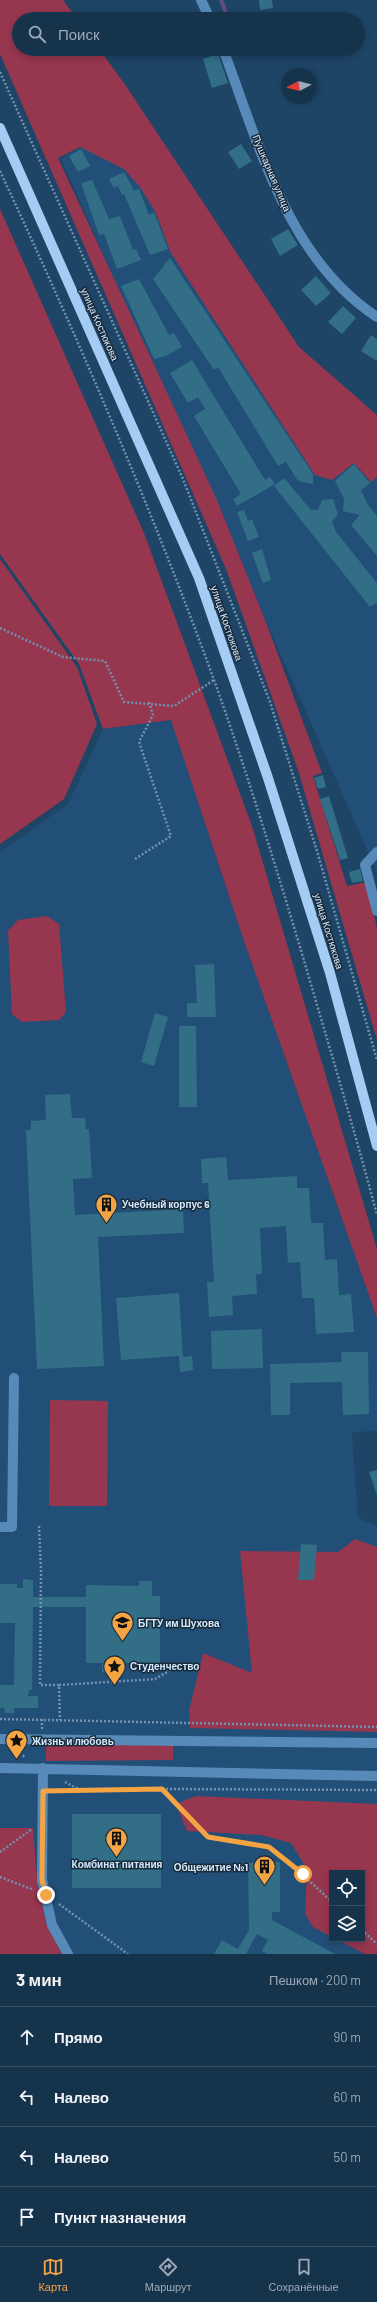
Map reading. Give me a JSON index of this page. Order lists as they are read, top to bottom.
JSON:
{
  "streets": {
    "main road": ["улица Костюкова"],
    "street": ["Пушкарная улица"]
  },
  "places": {
    "building": ["Учебный корпус 6", "Комбинат питания", "Общежитие №1"],
    "school or university": ["БГТУ им Шухова"],
    "place": ["Студенчество", "Жизнь и любовь"]
  },
  "north": "left",
  "page": {
    "search": "Поиск",
    "heading": ["3 мин", "Пешком · 200 m"],
    "list": [
      ["Прямо", "90 m"],
      ["Налево", "60 m"],
      ["Налево", "50 m"],
      "Пункт назначения"
    ],
    "nav": ["Карта", "Маршрут", "Сохранённые"]
  }
}
